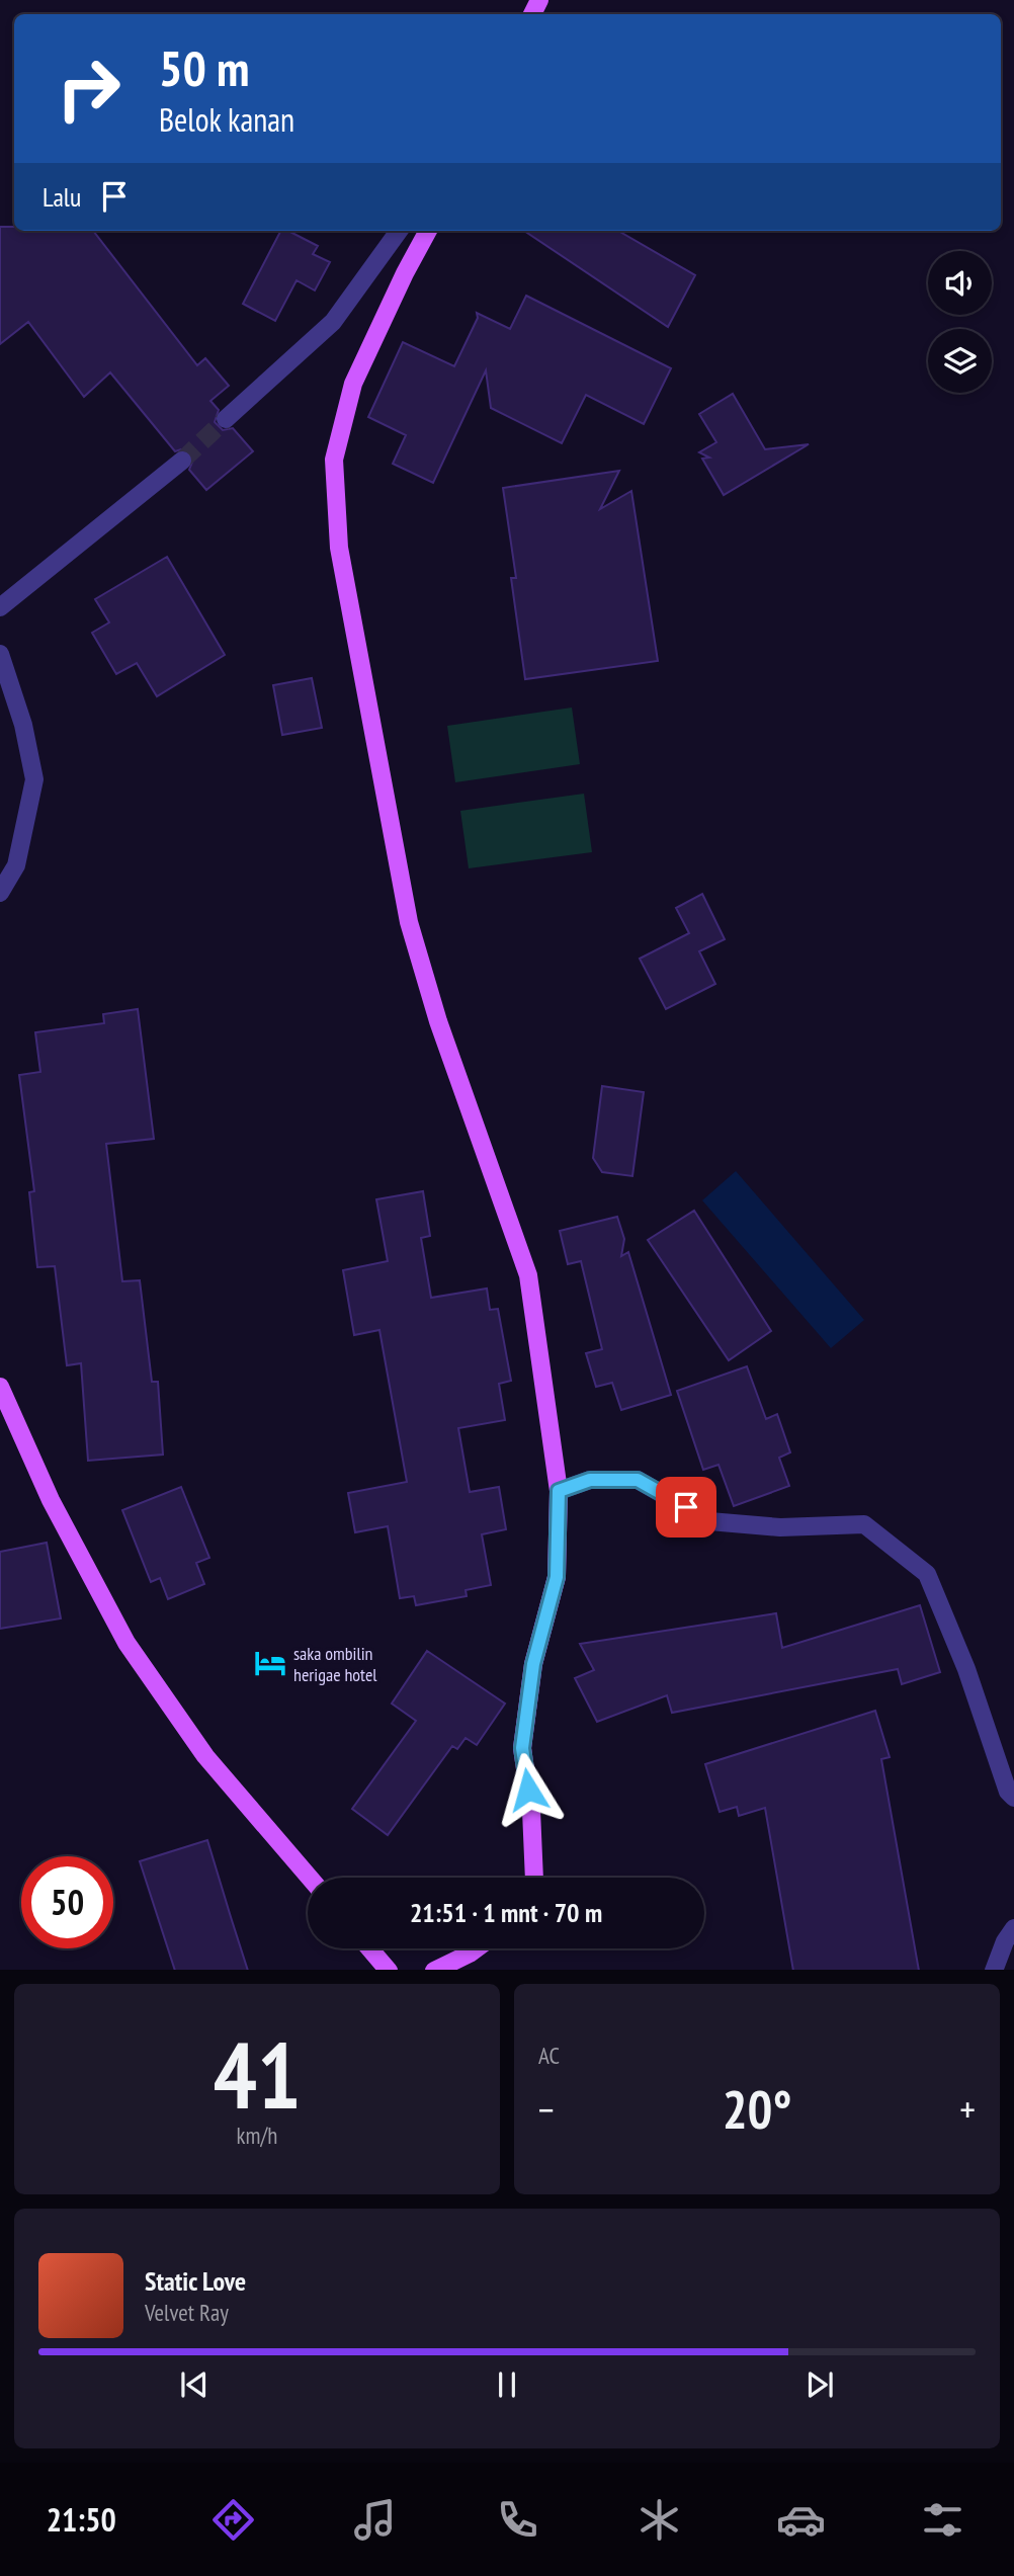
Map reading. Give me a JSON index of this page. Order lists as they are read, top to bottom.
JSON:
{
  "places": {
    "hotel": ["saka ombilin herigae hotel"]
  },
  "page": {
    "turn": ["50 m", "Belok kanan"],
    "then": "Lalu",
    "limit": "50",
    "trip": "21:51 · 1 mnt · 70 m",
    "tile": [
      ["41", "km/h"],
      "AC"
    ],
    "heat": ["−", "20°", "+"],
    "song": ["Static Love", "Velvet Ray"],
    "tabs": "21:50"
  }
}
